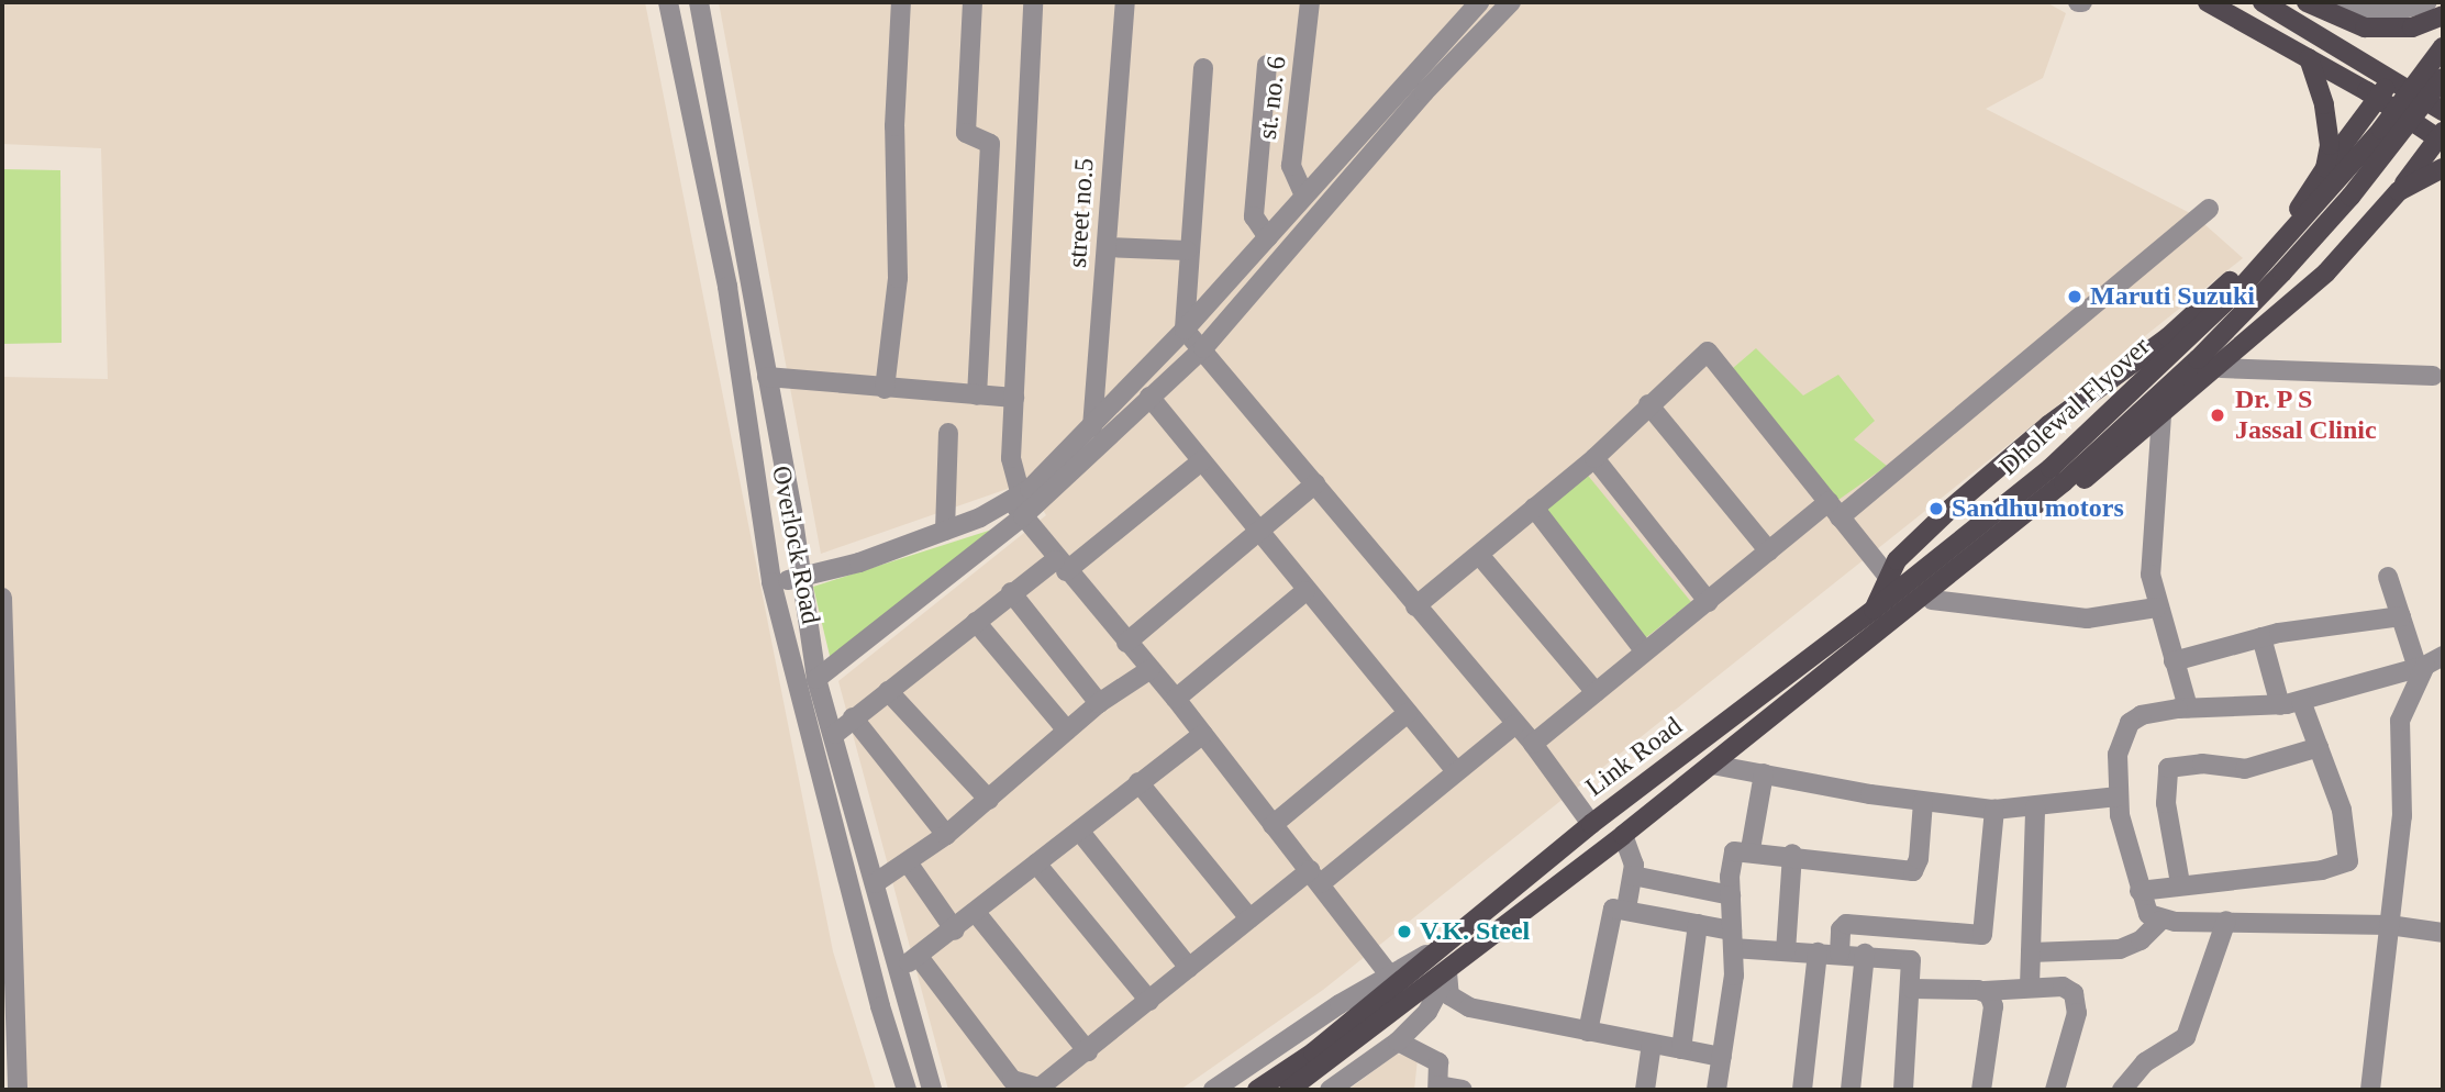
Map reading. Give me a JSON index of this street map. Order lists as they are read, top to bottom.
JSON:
{
  "streets": {
    "main road": ["Dholewal Flyover", "Link Road"],
    "street": ["st. no. 6", "street no.5", "Overlock Road"]
  },
  "crossings": [
    ["Dholewal Flyover", "Link Road"]
  ],
  "places": [
    "Maruti Suzuki",
    "Dr. P S Jassal Clinic",
    "Sandhu motors",
    "V.K. Steel"
  ]
}
